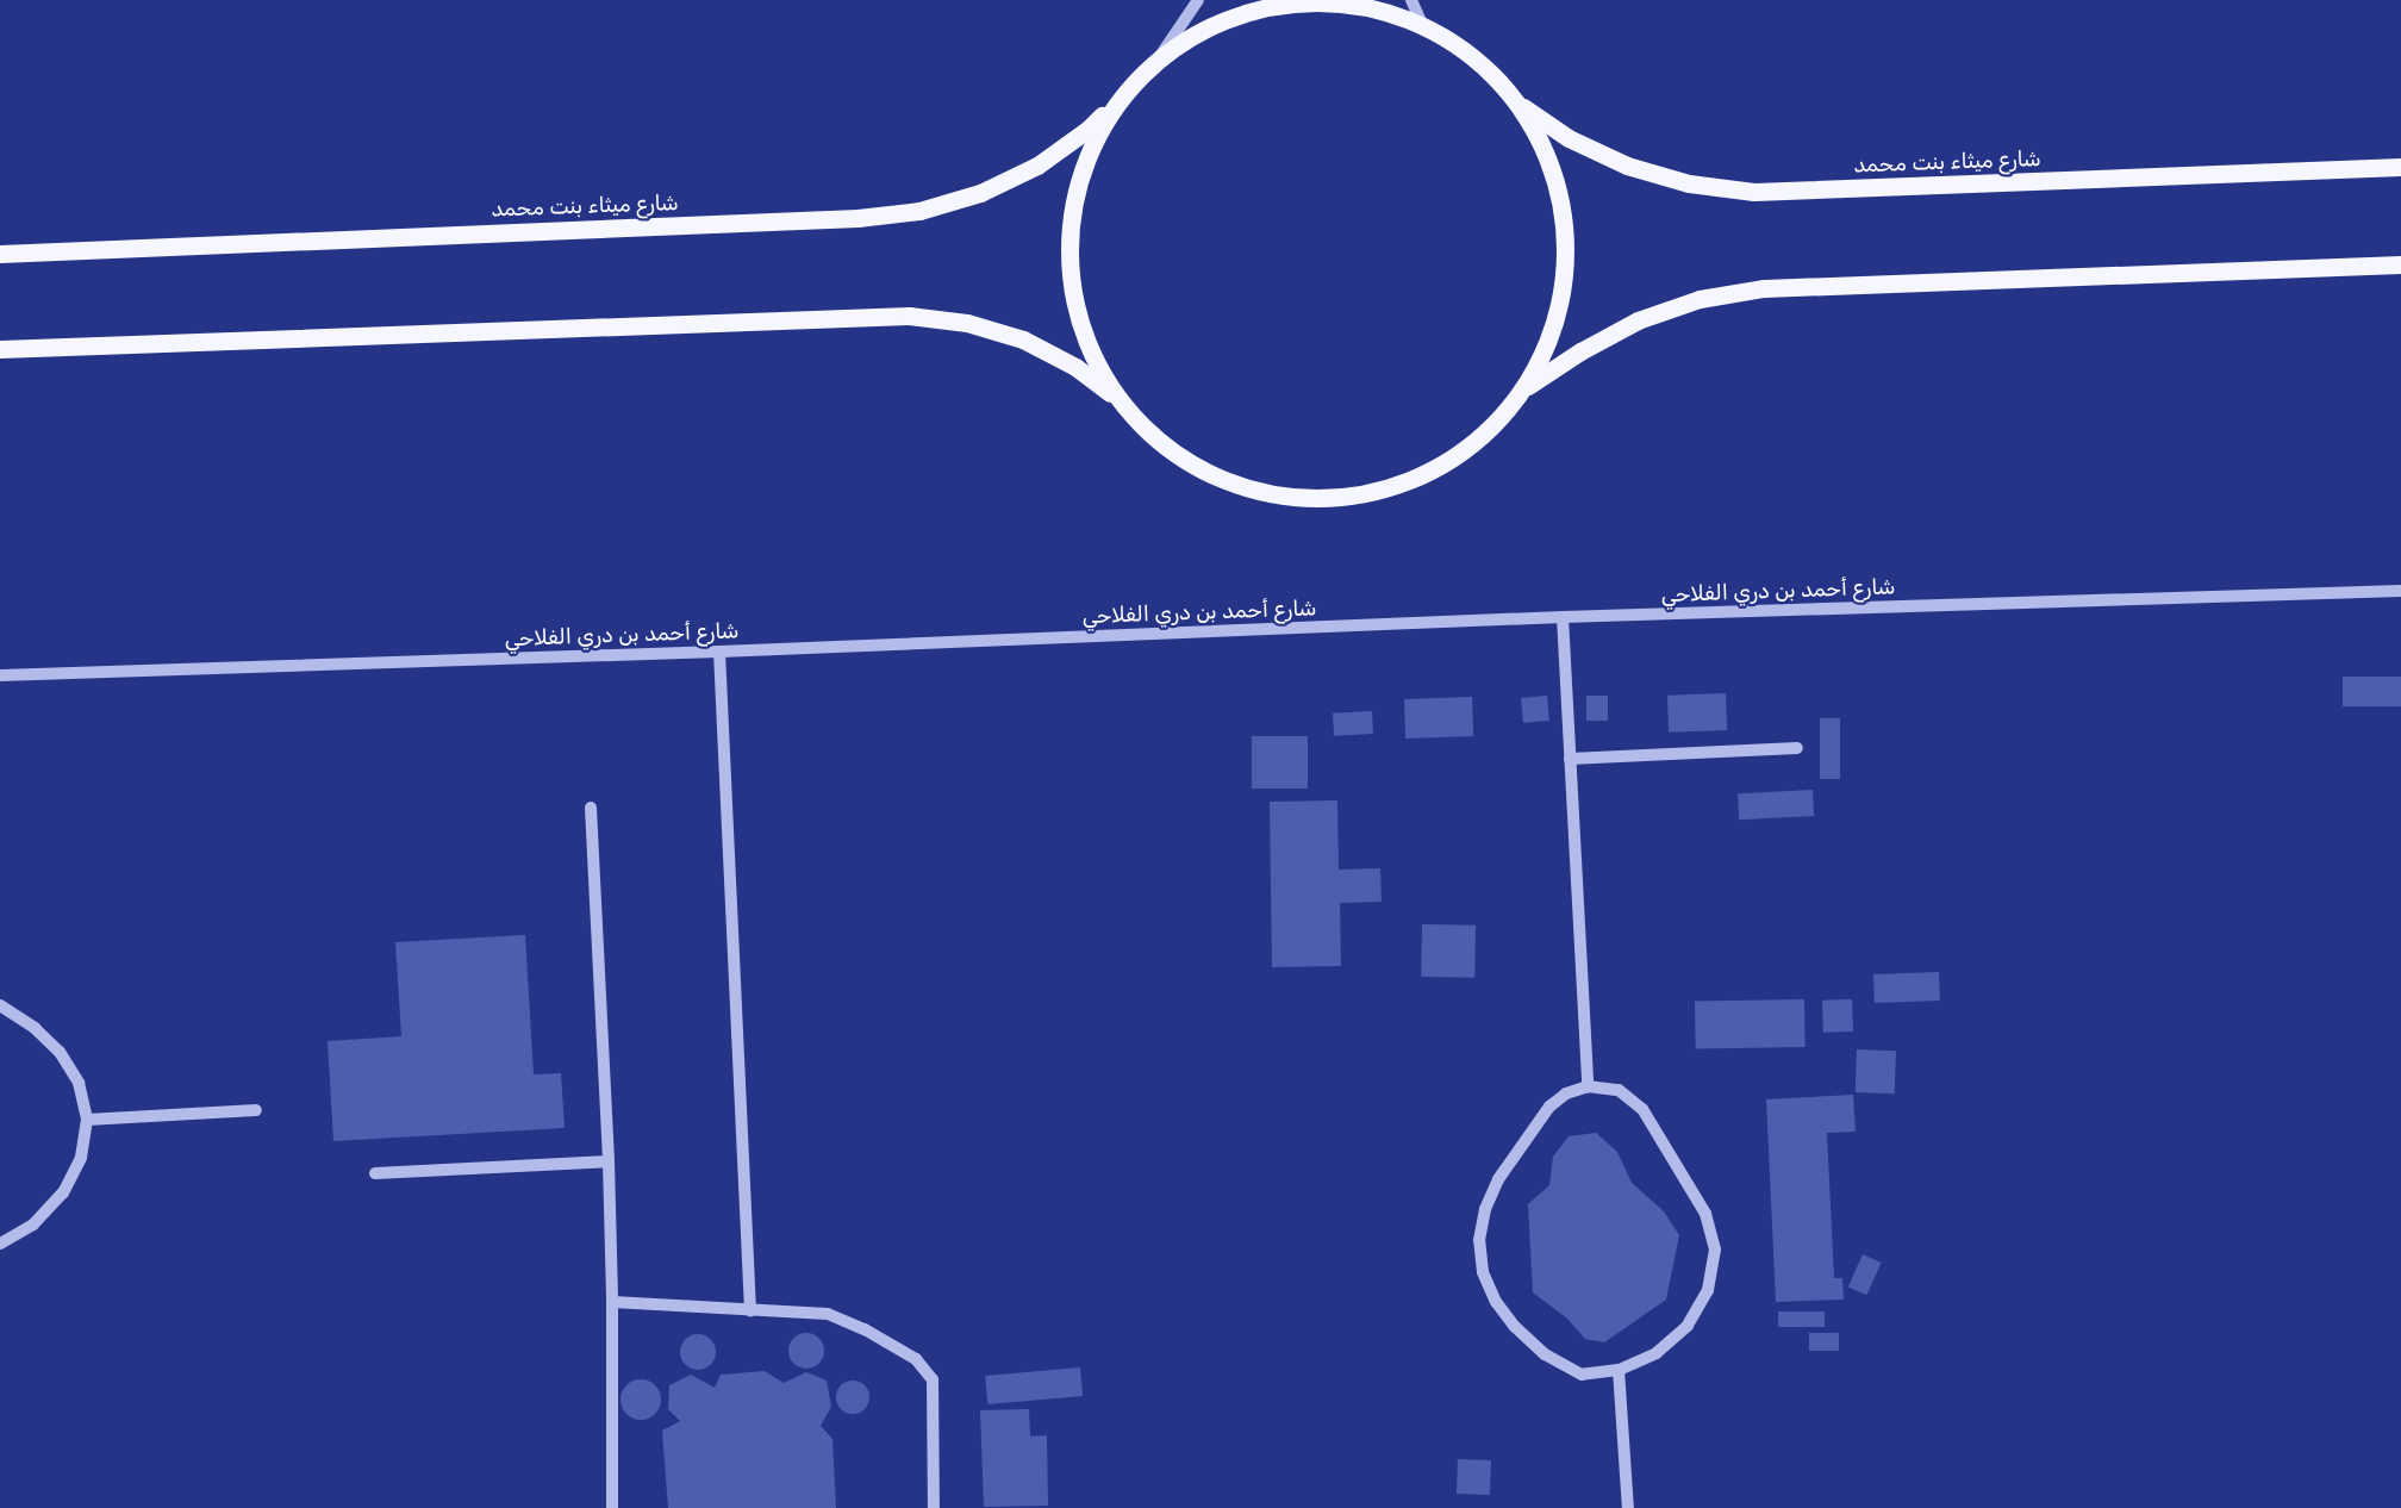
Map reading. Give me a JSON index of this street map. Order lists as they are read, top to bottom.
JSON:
{
  "streets": {
    "main road": ["شارع ميثاء بنت محمد"],
    "street": ["شارع أحمد بن دري الفلاحي"]
  }
}
